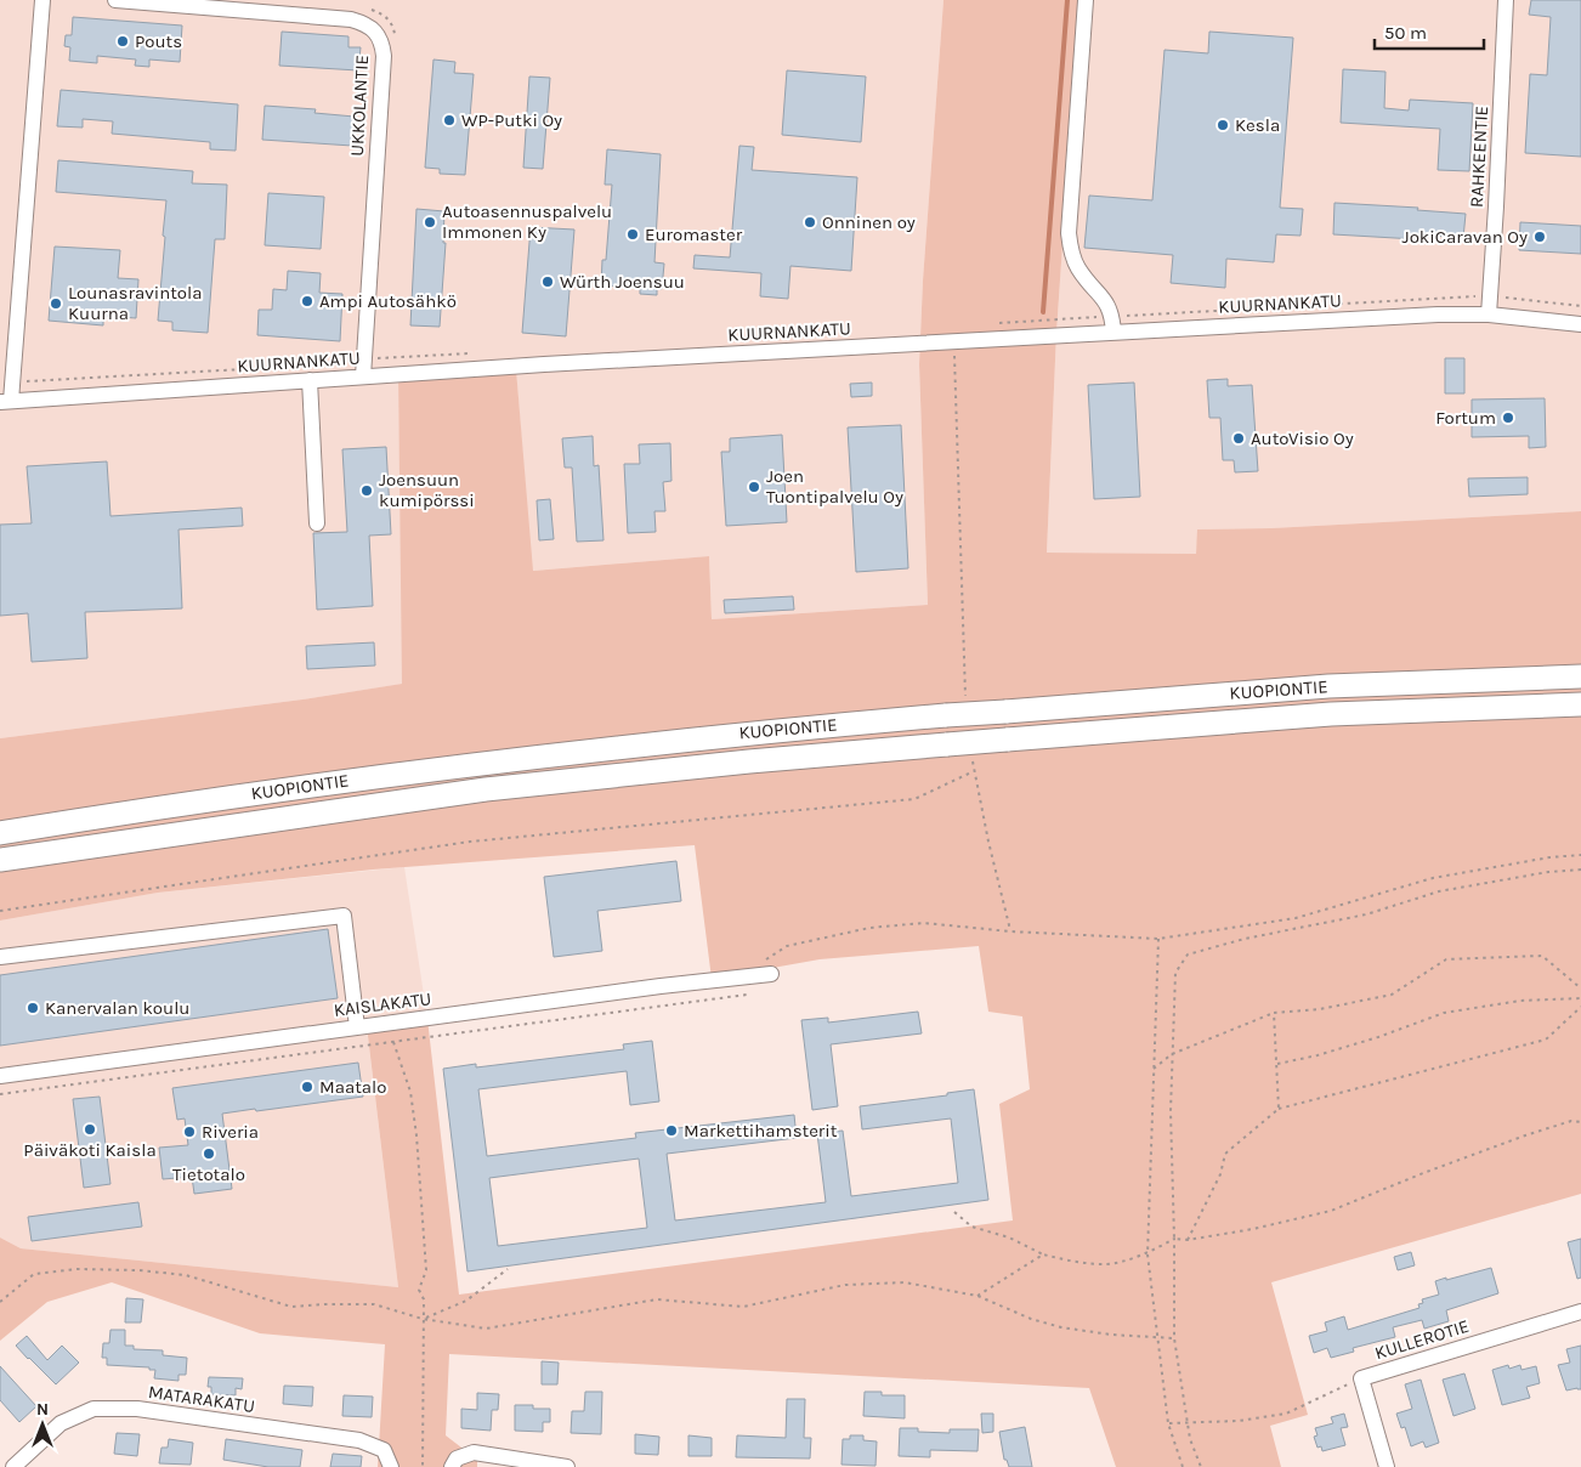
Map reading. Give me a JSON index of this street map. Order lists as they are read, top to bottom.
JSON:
{
  "streets": {
    "highway": ["KUOPIONTIE"],
    "street": [
      "UKKOLANTIE",
      "RAHKEENTIE",
      "KUURNANKATU",
      "KAISLAKATU",
      "KULLEROTIE",
      "MATARAKATU"
    ]
  },
  "crossings": [
    ["UKKOLANTIE", "KUURNANKATU"],
    ["RAHKEENTIE", "KUURNANKATU"]
  ],
  "places": [
    "Pouts",
    "WP-Putki Oy",
    "Kesla",
    "Autoasennuspalvelu Immonen Ky",
    "Onninen oy",
    "Euromaster",
    "JokiCaravan Oy",
    "Würth Joensuu",
    "Ampi Autosähkö",
    "Lounasravintola Kuurna",
    "Fortum",
    "AutoVisio Oy",
    "Joen Tuontipalvelu Oy",
    "Joensuun kumipörssi",
    "Kanervalan koulu",
    "Maatalo",
    "Päiväkoti Kaisla",
    "Markettihamsterit",
    "Riveria",
    "Tietotalo"
  ],
  "scale_bar": "50 m",
  "north": "top"
}
